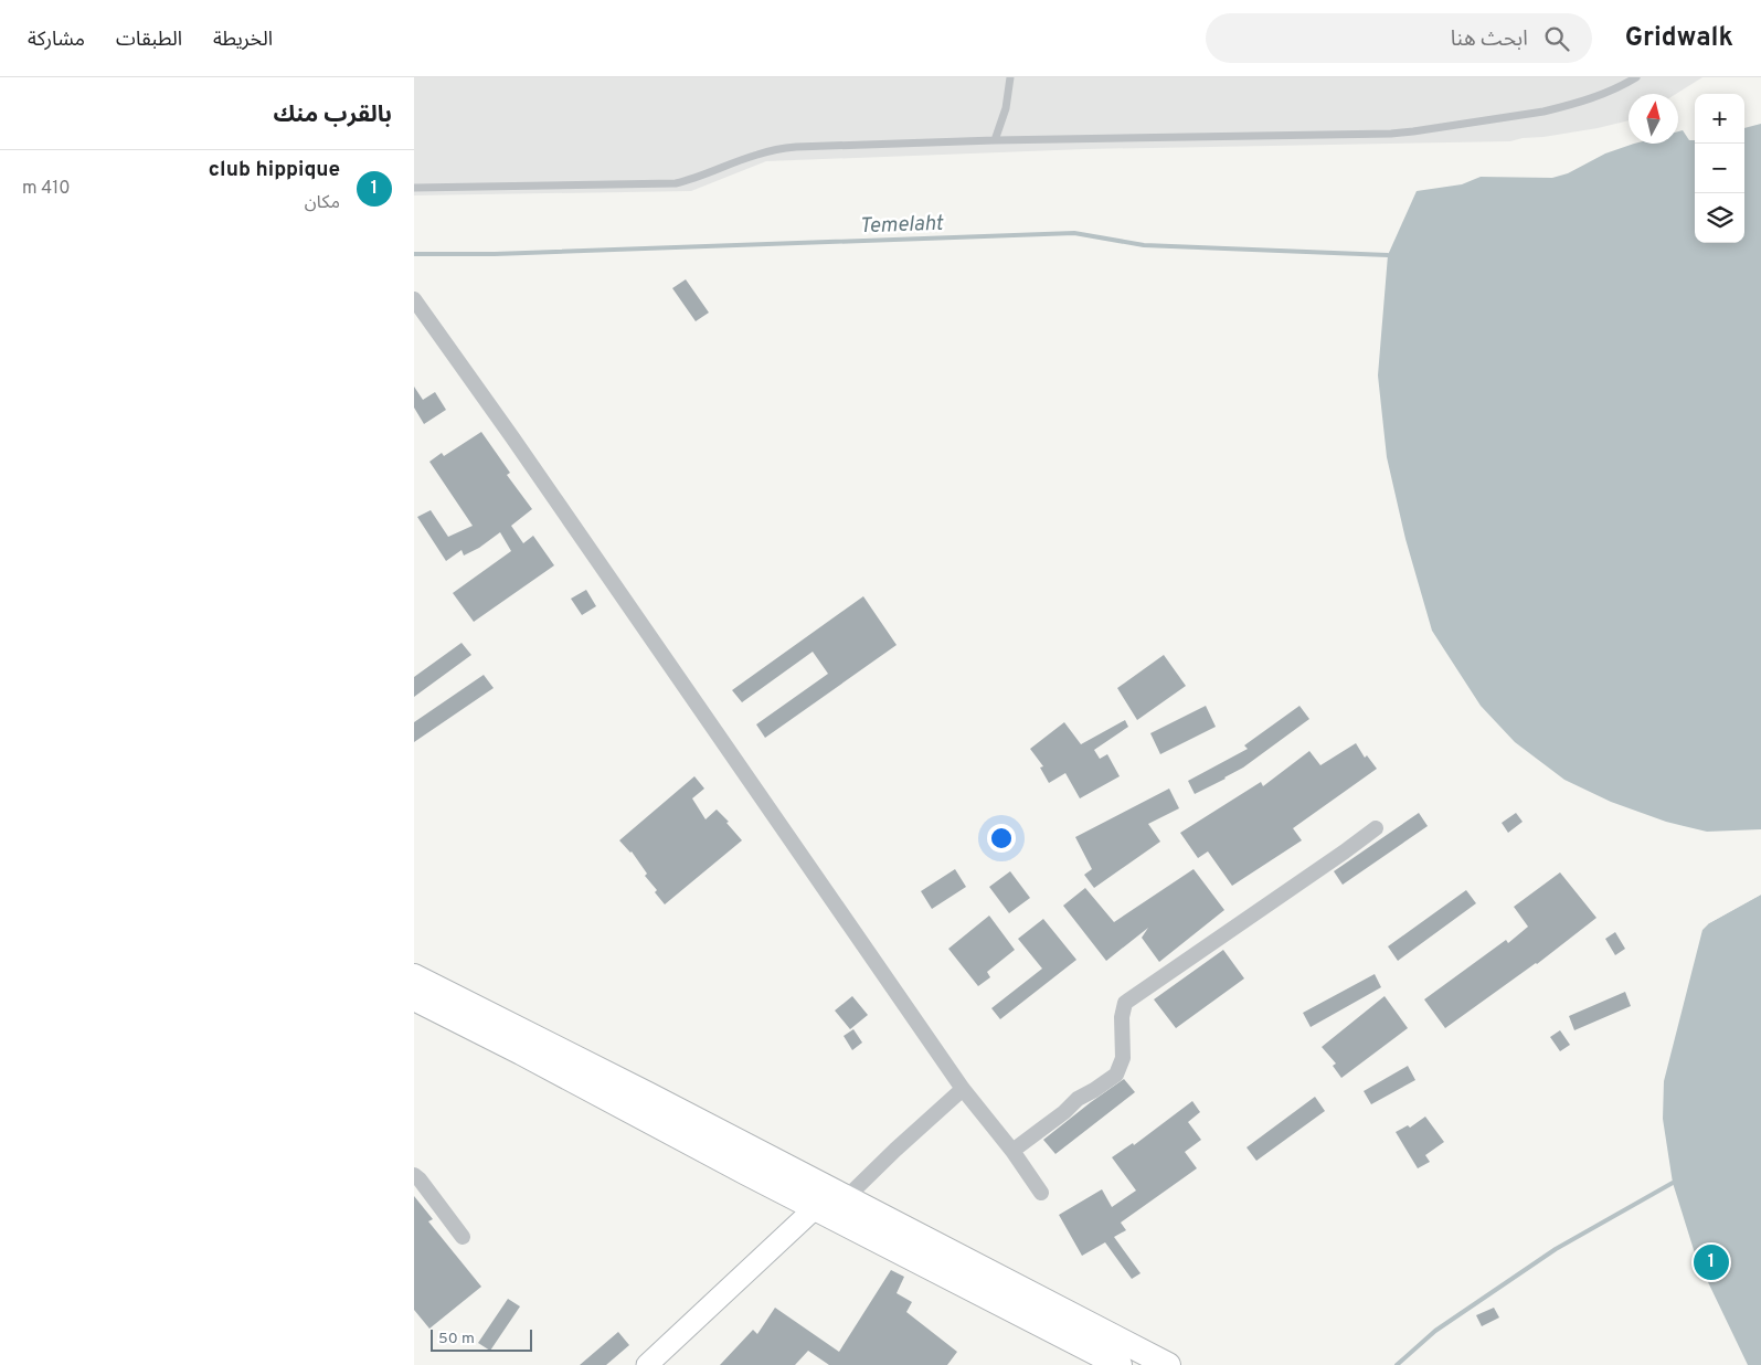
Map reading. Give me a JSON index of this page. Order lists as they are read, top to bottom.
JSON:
{
  "water": ["Temelaht"],
  "scale_bar": "50 m",
  "north": "top",
  "page": {
    "header": "Gridwalk",
    "search": "ابحث هنا",
    "nav": ["الخريطة", "الطبقات", "مشاركة"],
    "heading": "بالقرب منك",
    "map_buttons": ["+", "−"],
    "list": [
      {
        "mark": "1",
        "name": "club hippique",
        "note": "مكان",
        "value": "410 m"
      }
    ],
    "pins": "1",
    "scale": "50 m"
  }
}
